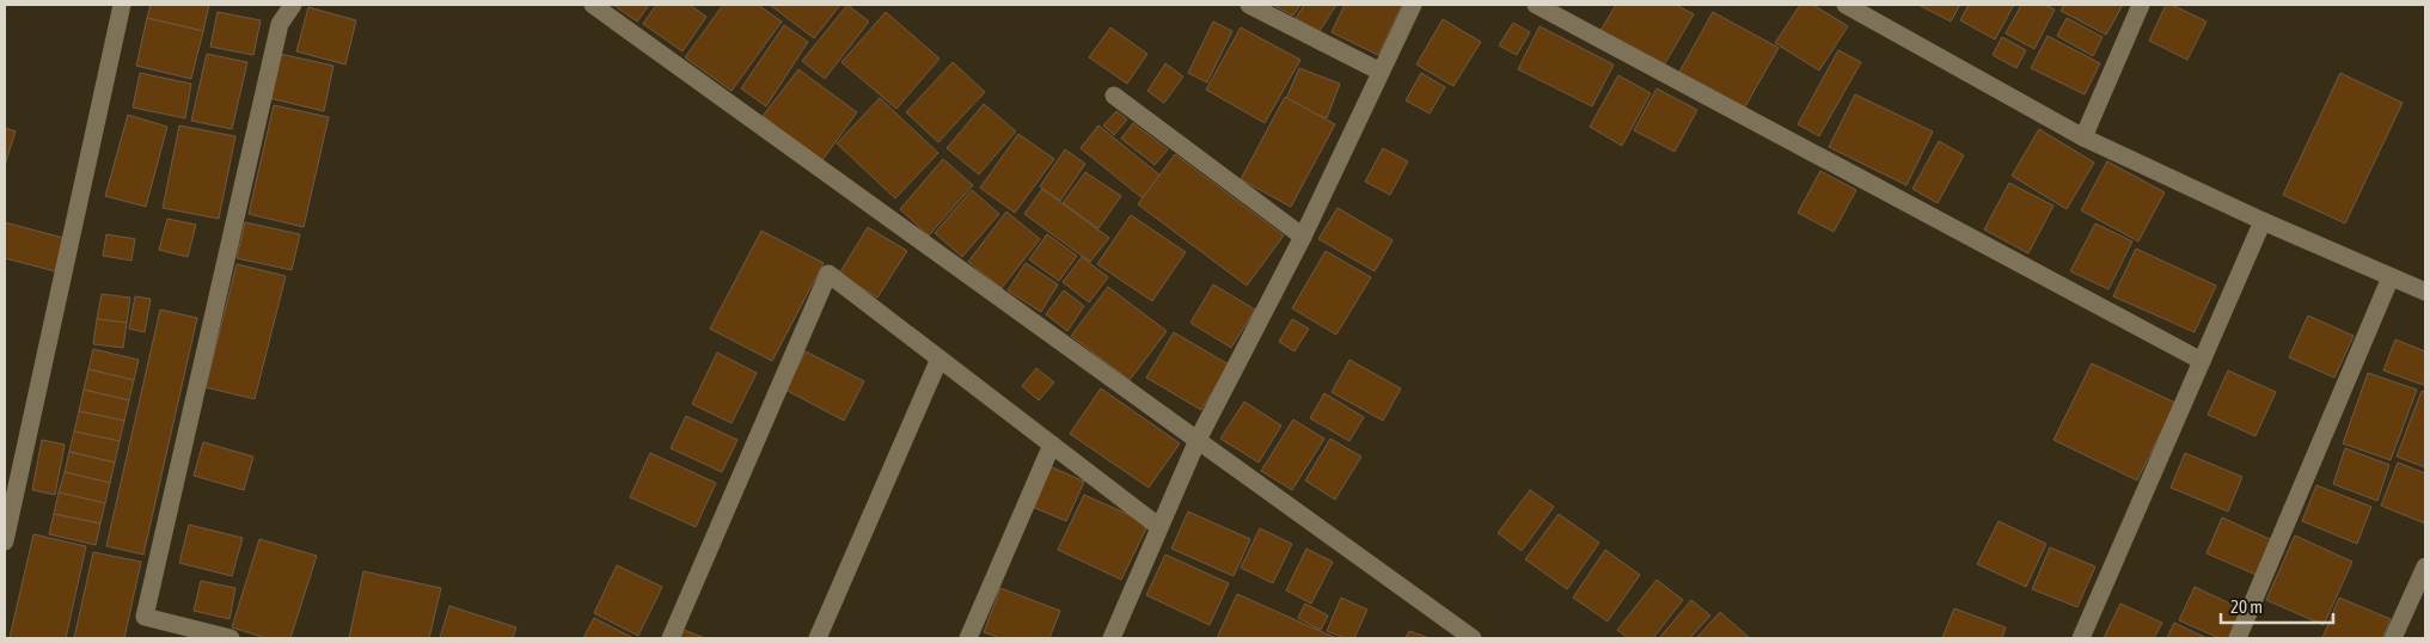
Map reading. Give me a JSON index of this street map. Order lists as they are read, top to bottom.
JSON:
{
  "scale_bar": "20 m"
}
